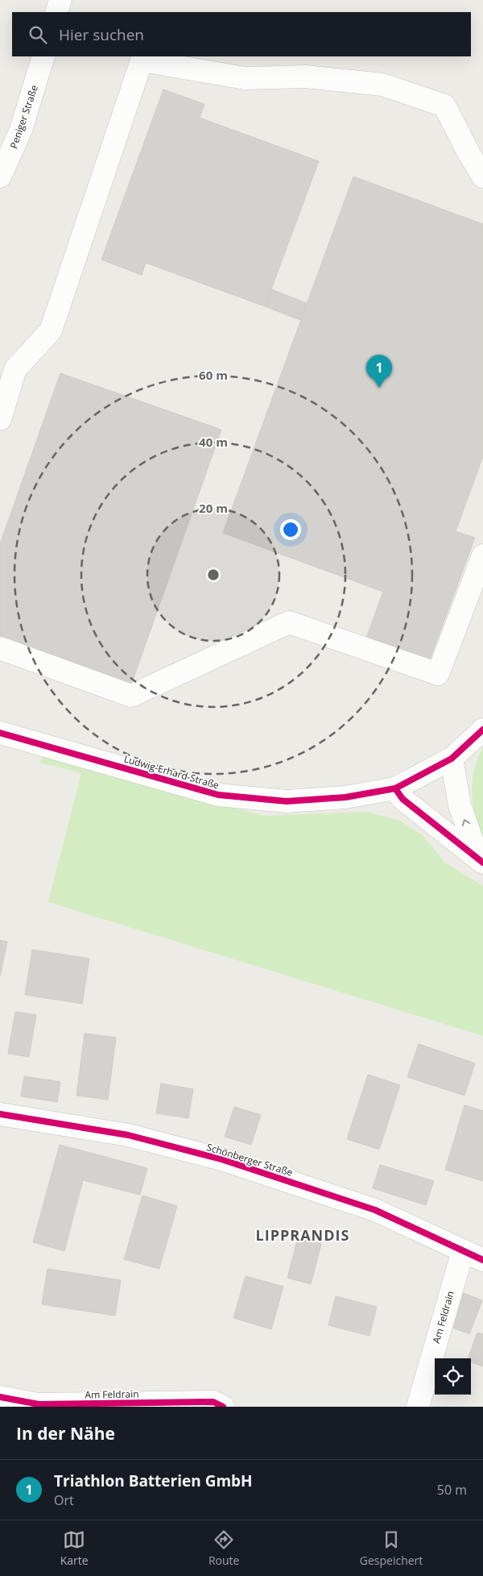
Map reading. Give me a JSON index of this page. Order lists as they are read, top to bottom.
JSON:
{
  "streets": {
    "street": [
      "Peniger Straße",
      "Ludwig-Erhard-Straße",
      "Schönberger Straße",
      "Am Feldrain"
    ]
  },
  "crossings": [
    ["Schönberger Straße", "Am Feldrain"]
  ],
  "districts": ["LIPPRANDIS"],
  "page": {
    "search": "Hier suchen",
    "pins": "1",
    "heading": "In der Nähe",
    "list": [
      {
        "mark": "1",
        "name": "Triathlon Batterien GmbH",
        "note": "Ort",
        "value": "50 m"
      }
    ],
    "nav": ["Karte", "Route", "Gespeichert"]
  },
  "rings": ["60 m", "40 m", "20 m"]
}
